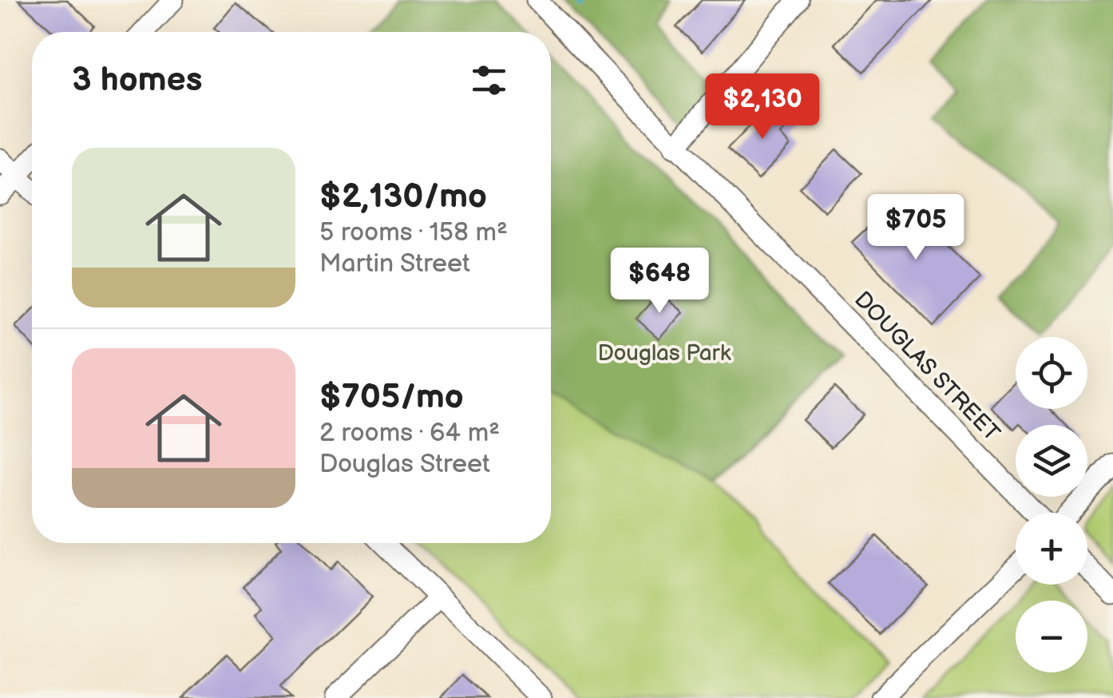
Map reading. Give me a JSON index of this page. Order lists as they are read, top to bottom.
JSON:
{
  "streets": {
    "street": ["DOUGLAS STREET"]
  },
  "parks": ["Douglas Park"],
  "page": {
    "heading": "3 homes",
    "price": ["$2,130", "$705", "$648"],
    "list": [
      {
        "name": "$2,130/mo",
        "note": "5 rooms · 158 m² · Martin Street"
      },
      {
        "name": "$705/mo",
        "note": "2 rooms · 64 m² · Douglas Street"
      }
    ],
    "map_buttons": ["+", "−"]
  }
}
